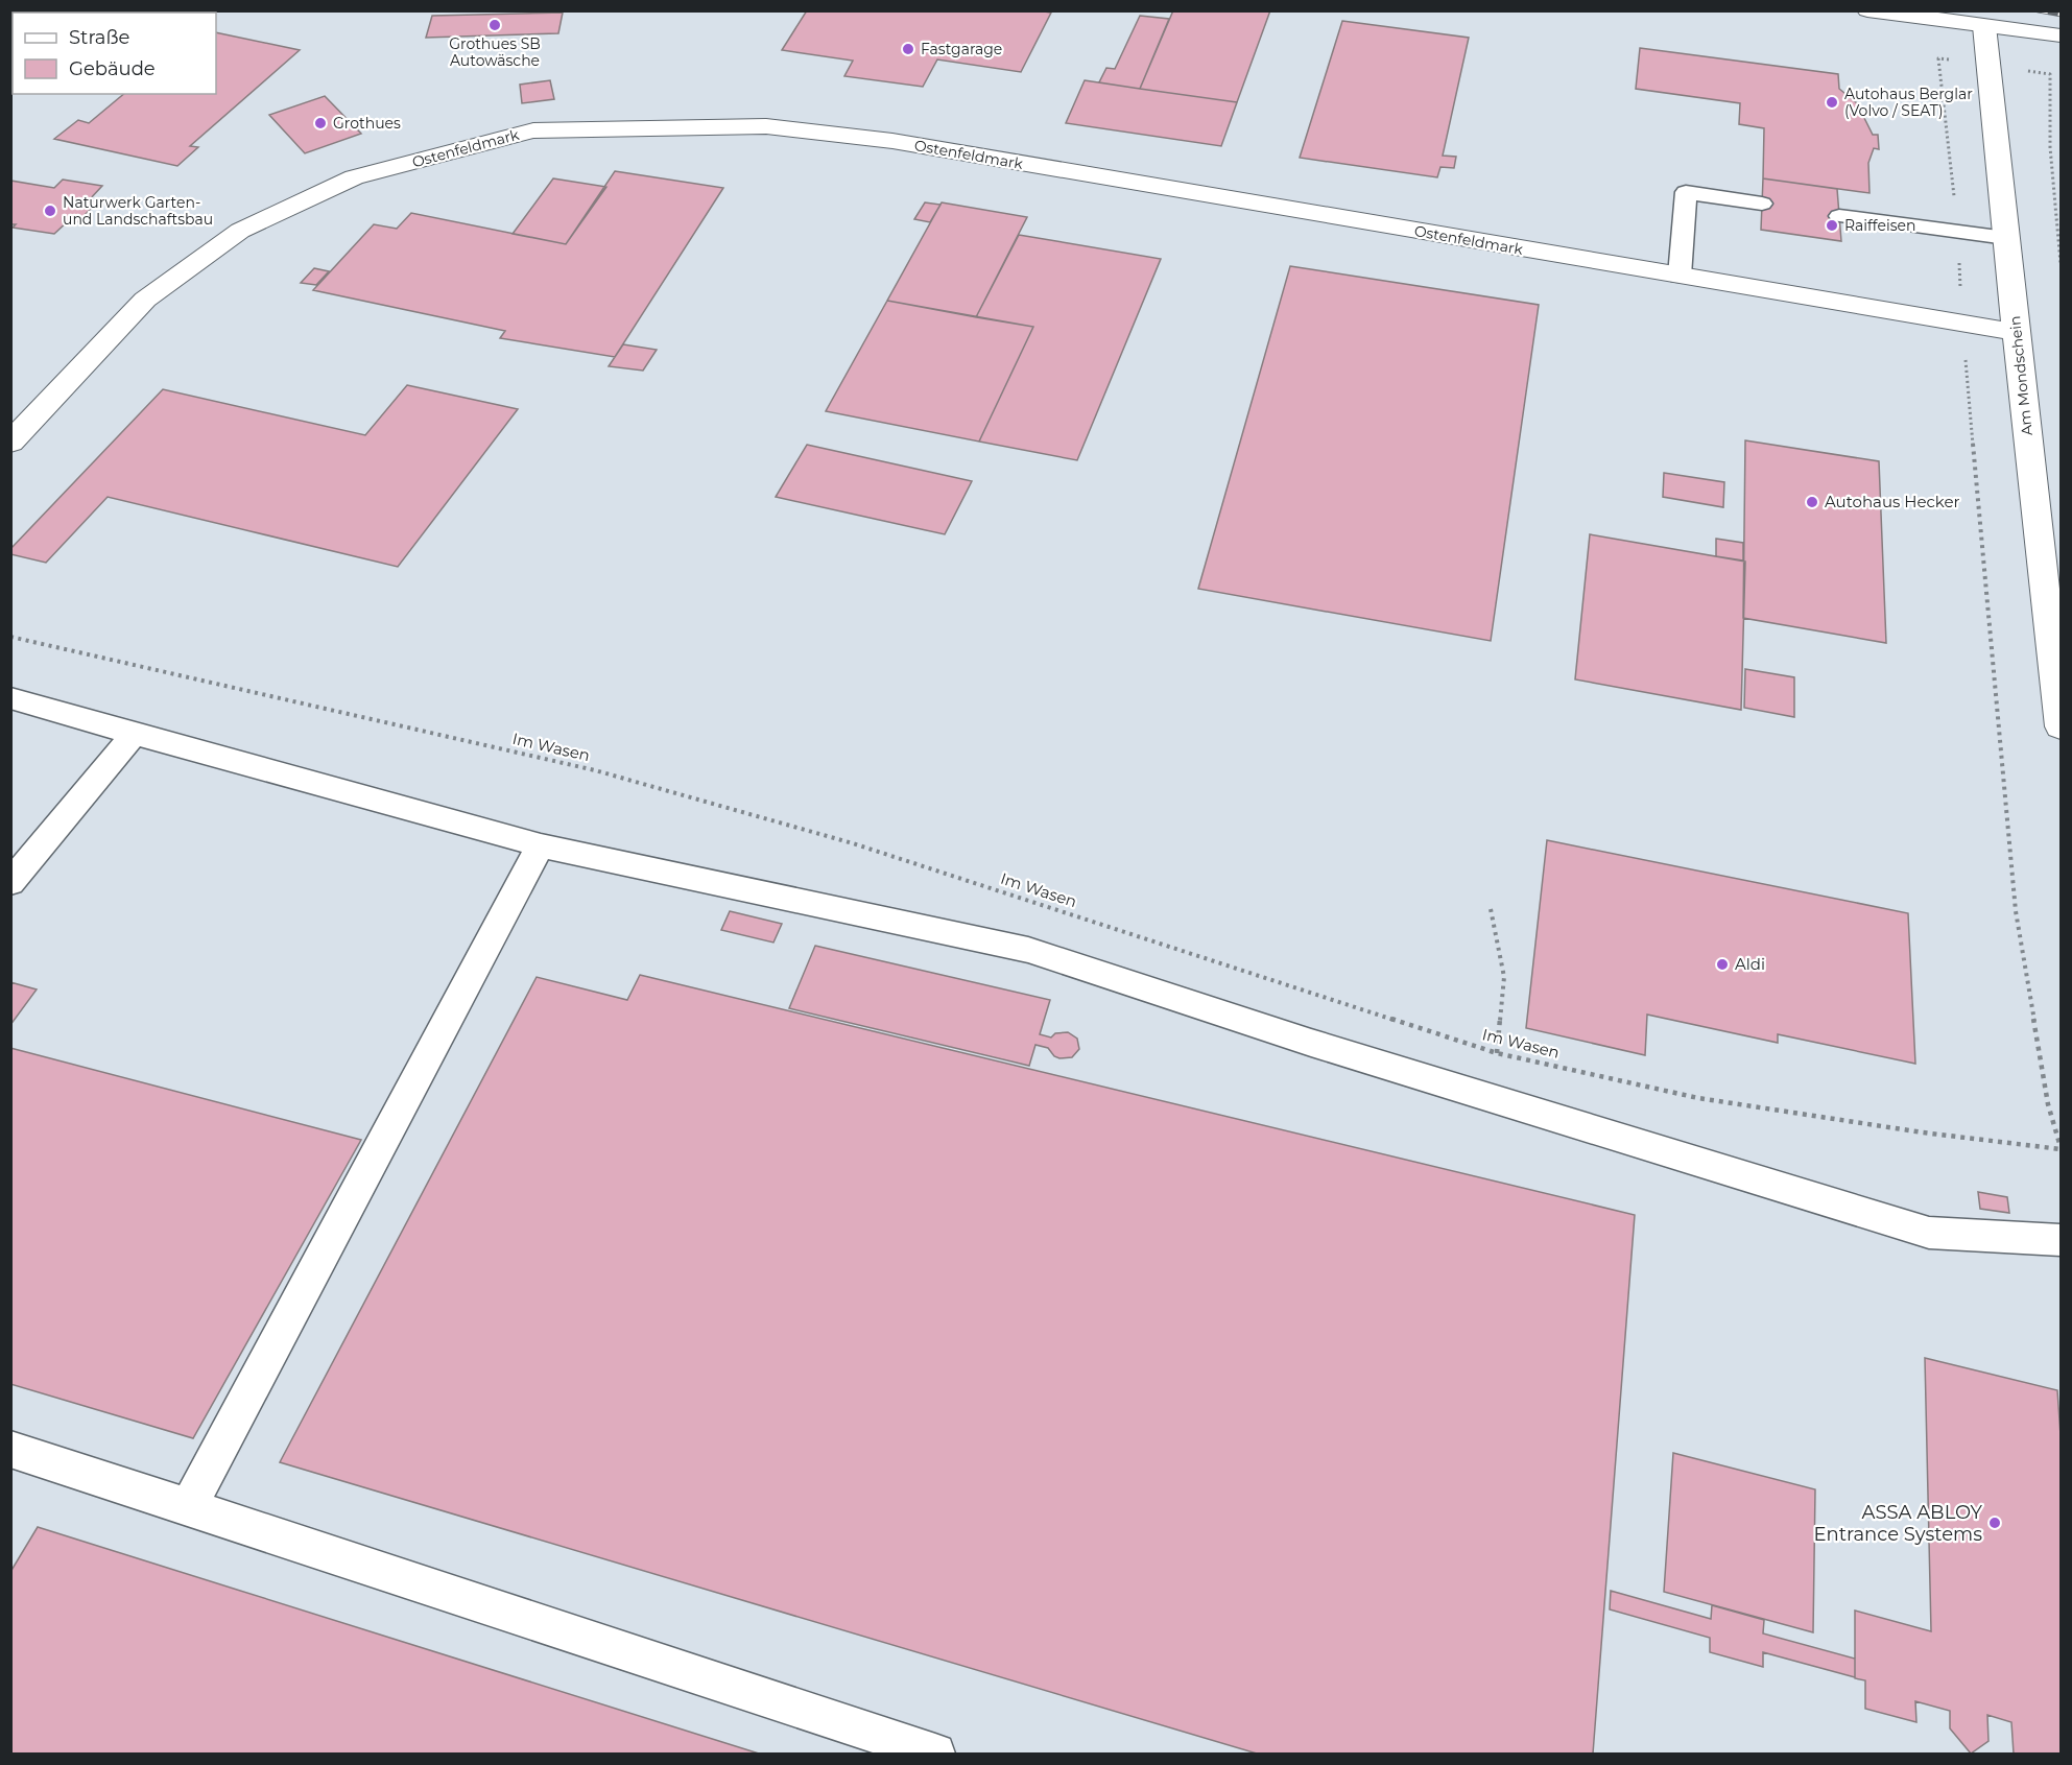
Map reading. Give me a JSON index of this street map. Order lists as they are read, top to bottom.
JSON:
{
  "streets": {
    "street": ["Ostenfeldmark", "Am Mondschein"],
    "path": ["Im Wasen"]
  },
  "crossings": [
    ["Ostenfeldmark", "Am Mondschein"]
  ],
  "places": [
    "Grothues SB Autowäsche",
    "Fastgarage",
    "Autohaus Berglar (Volvo / SEAT)",
    "Grothues",
    "Naturwerk Garten- und Landschaftsbau",
    "Raiffeisen",
    "Autohaus Hecker",
    "Aldi",
    "ASSA ABLOY Entrance Systems"
  ],
  "legend": ["Straße", "Gebäude"]
}
